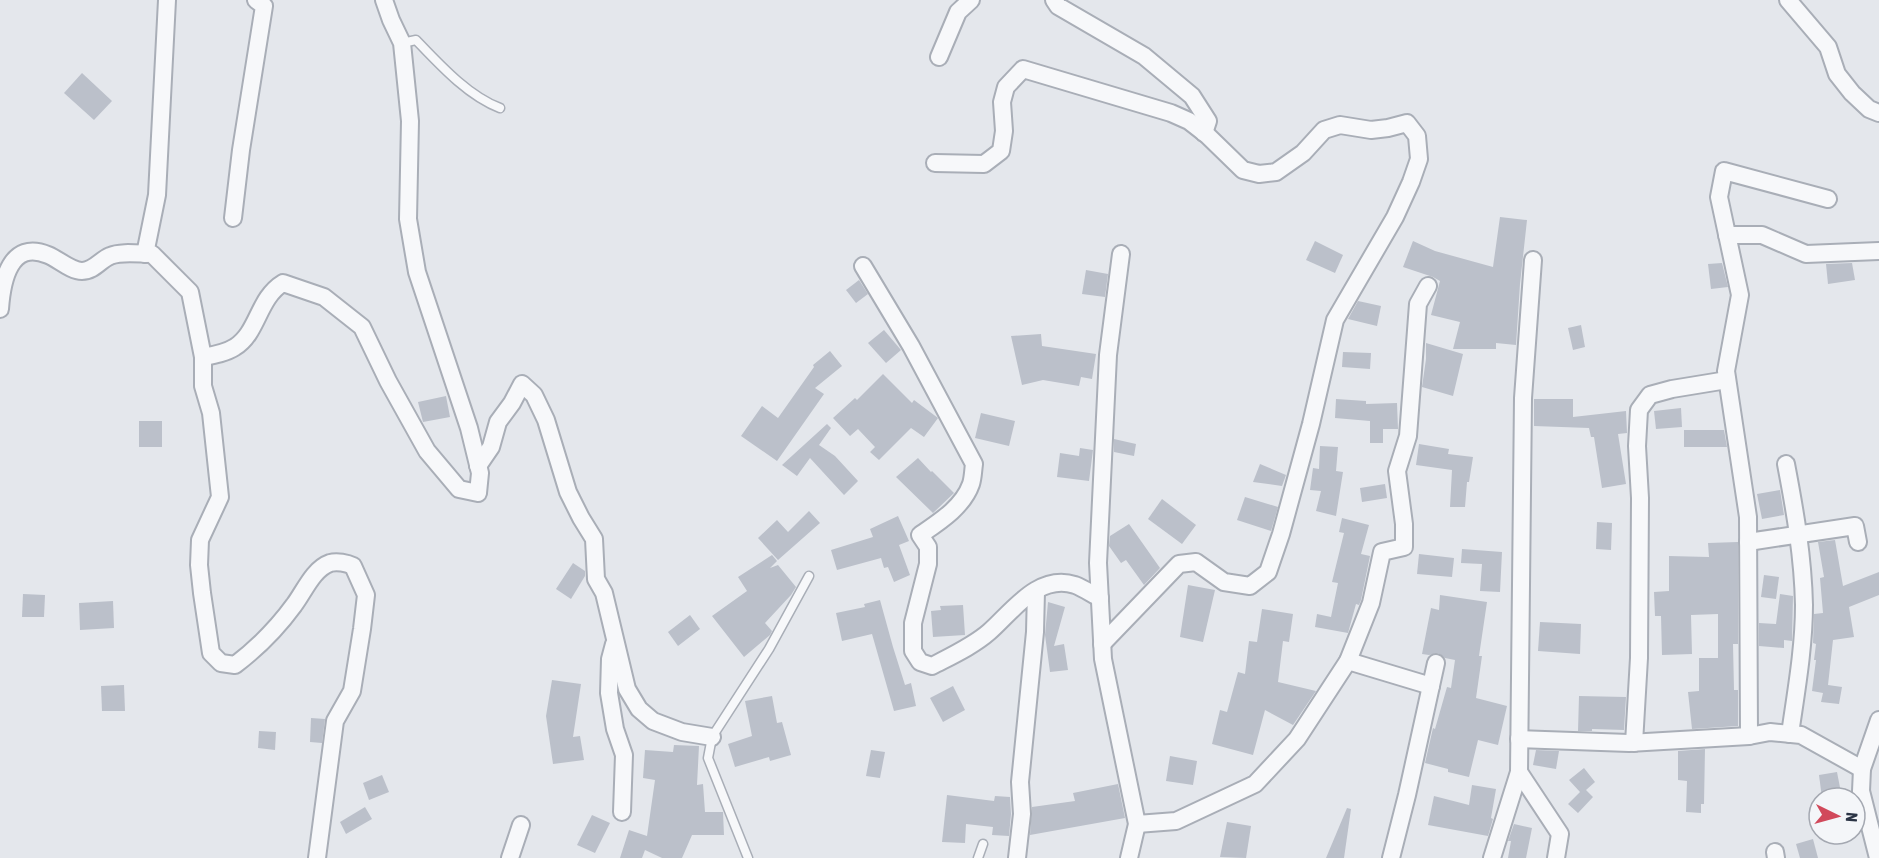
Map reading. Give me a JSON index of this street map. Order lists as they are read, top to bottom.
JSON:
{
  "north": "right"
}
